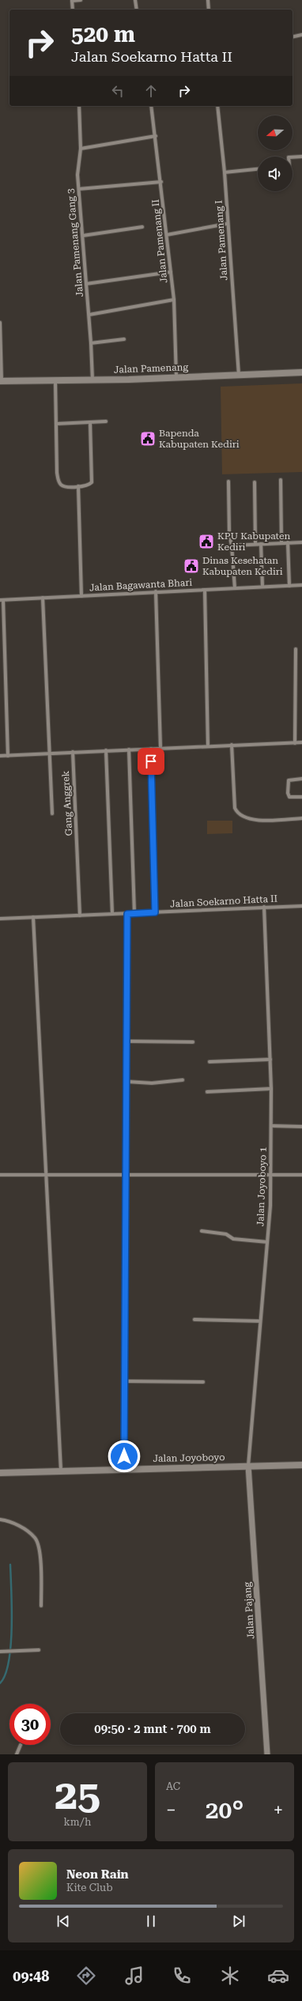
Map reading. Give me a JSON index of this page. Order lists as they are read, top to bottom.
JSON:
{
  "streets": {
    "main road": ["Jalan Pamenang", "Jalan Joyoboyo"],
    "street": [
      "Jalan Pamenang I",
      "Jalan Pamenang II",
      "Jalan Pamenang Gang 3",
      "Jalan Bagawanta Bhari",
      "Gang Anggrek",
      "Jalan Soekarno Hatta II",
      "Jalan Joyoboyo 1",
      "Jalan Pajang"
    ]
  },
  "crossings": [
    ["Jalan Pamenang I", "Jalan Pamenang"],
    ["Jalan Pamenang II", "Jalan Pamenang"],
    ["Jalan Pamenang Gang 3", "Jalan Pamenang"],
    ["Gang Anggrek", "Jalan Soekarno Hatta II"],
    ["Jalan Soekarno Hatta II", "Jalan Joyoboyo 1"],
    ["Jalan Joyoboyo 1", "Jalan Joyoboyo"],
    ["Jalan Joyoboyo 1", "Jalan Pajang"],
    ["Jalan Joyoboyo", "Jalan Pajang"]
  ],
  "places": {
    "public building": ["Bapenda Kabupaten Kediri", "KPU Kabupaten Kediri", "Dinas Kesehatan Kabupaten Kediri"]
  },
  "north": "left",
  "page": {
    "turn": ["520 m", "Jalan Soekarno Hatta II"],
    "limit": "30",
    "trip": "09:50 · 2 mnt · 700 m",
    "tile": [
      ["25", "km/h"],
      "AC"
    ],
    "heat": ["−", "20°", "+"],
    "song": ["Neon Rain", "Kite Club"],
    "tabs": "09:48"
  }
}
